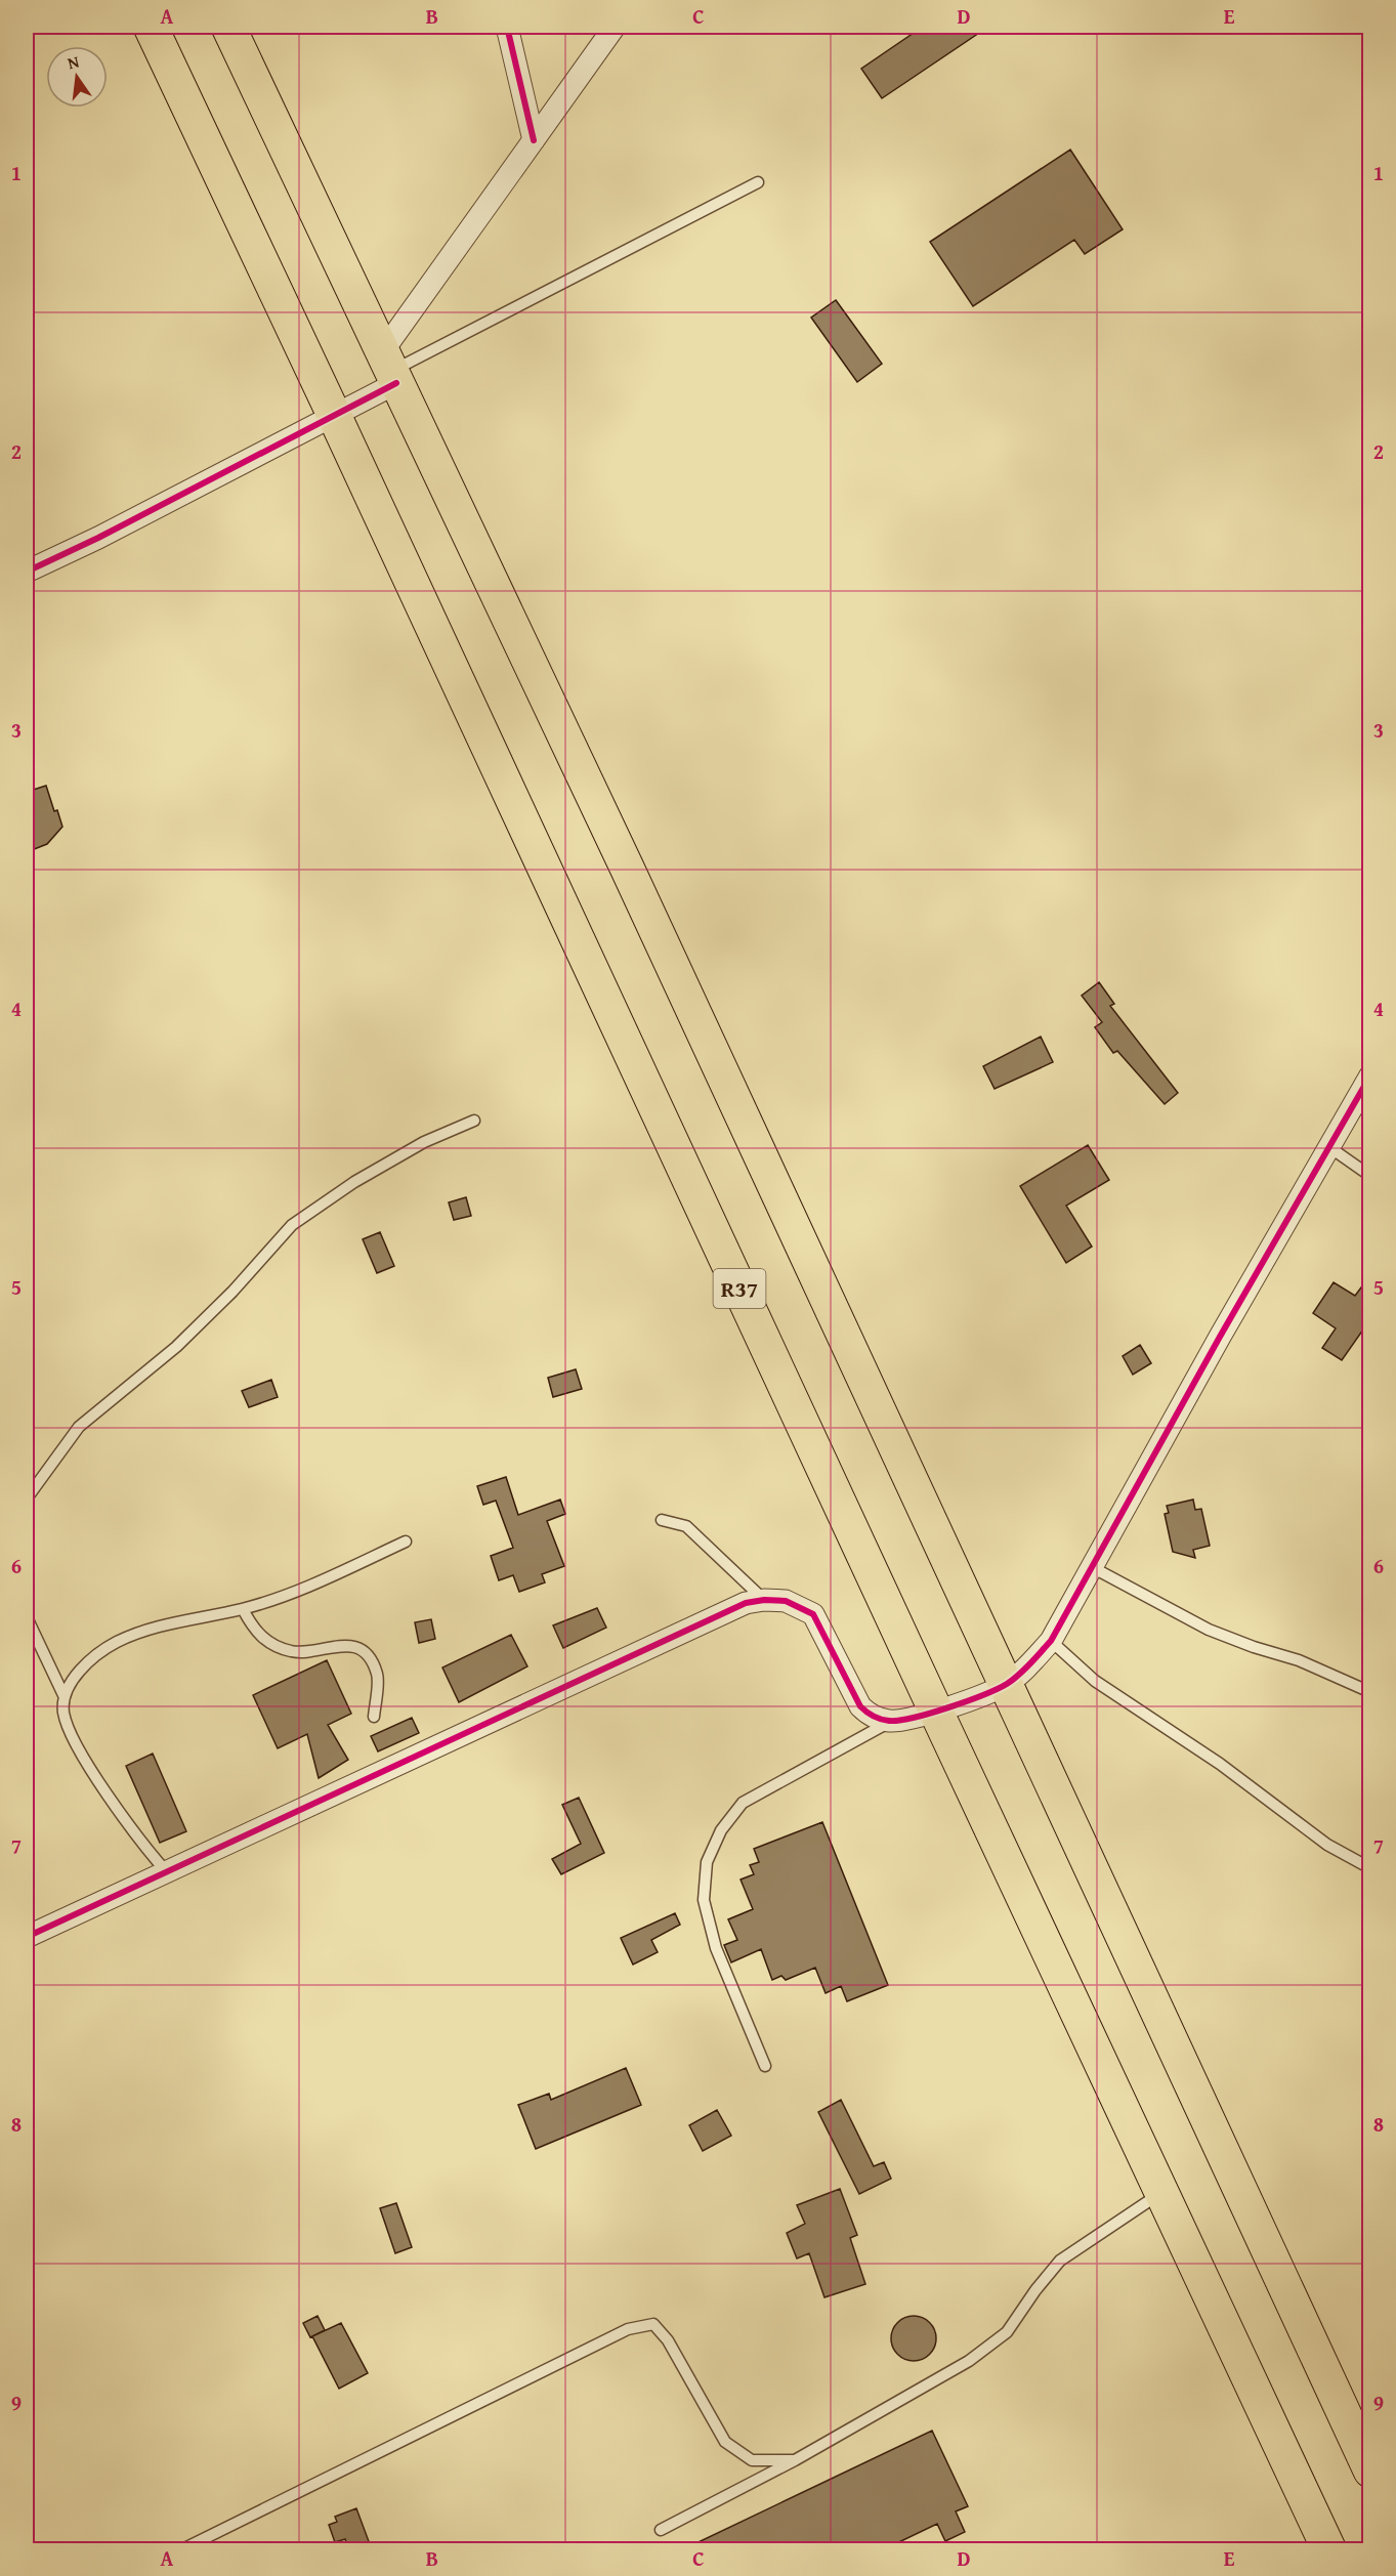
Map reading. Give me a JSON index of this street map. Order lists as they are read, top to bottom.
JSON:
{
  "streets": {
    "main road": ["R37"]
  },
  "north": "top",
  "grid": {
    "columns": [
      "A",
      "B",
      "C",
      "D",
      "E"
    ],
    "rows": [
      "1",
      "2",
      "3",
      "4",
      "5",
      "6",
      "7",
      "8",
      "9"
    ]
  }
}
